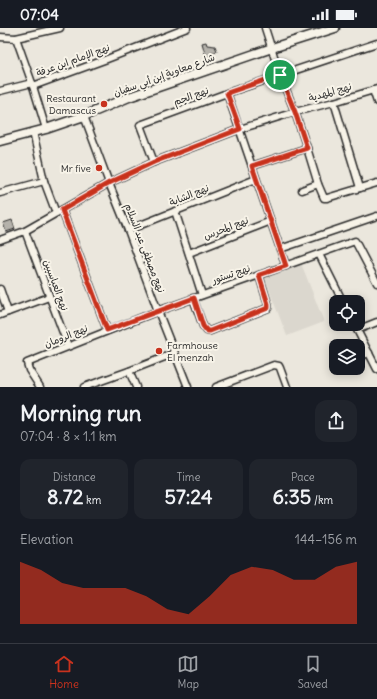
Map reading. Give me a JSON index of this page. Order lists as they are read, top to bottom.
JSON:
{
  "streets": {
    "main road": ["شارع معاوية إبن أبي سفيان"],
    "street": [
      "نهج الإمام ابن عرفة",
      "نهج المهدية",
      "نهج الجم",
      "نهج الشابة",
      "نهج المحرس",
      "نهج مصطفى عبد السلام",
      "نهج تستور",
      "نهج العباسيين",
      "نهج الرومان"
    ]
  },
  "crossings": [
    ["شارع معاوية إبن أبي سفيان", "نهج مصطفى عبد السلام"],
    ["نهج المهدية", "نهج الجم"],
    ["نهج المهدية", "نهج مصطفى عبد السلام"],
    ["نهج المهدية", "نهج العباسيين"],
    ["نهج الشابة", "نهج مصطفى عبد السلام"],
    ["نهج مصطفى عبد السلام", "نهج تستور"],
    ["نهج مصطفى عبد السلام", "نهج الرومان"],
    ["نهج تستور", "نهج الرومان"],
    ["نهج العباسيين", "نهج الرومان"]
  ],
  "places": ["Restaurant Damascus", "Mr five", "Farmhouse El menzah"],
  "page": {
    "status": "07:04",
    "heading": ["Morning run", "07:04 · 8 × 1.1 km"],
    "stats": [
      ["Distance", "8.72 km"],
      ["Time", "57:24"],
      ["Pace", "6:35 /km"]
    ],
    "chart": ["Elevation", "144–156 m"],
    "tabs": ["Home", "Map", "Saved"]
  }
}
